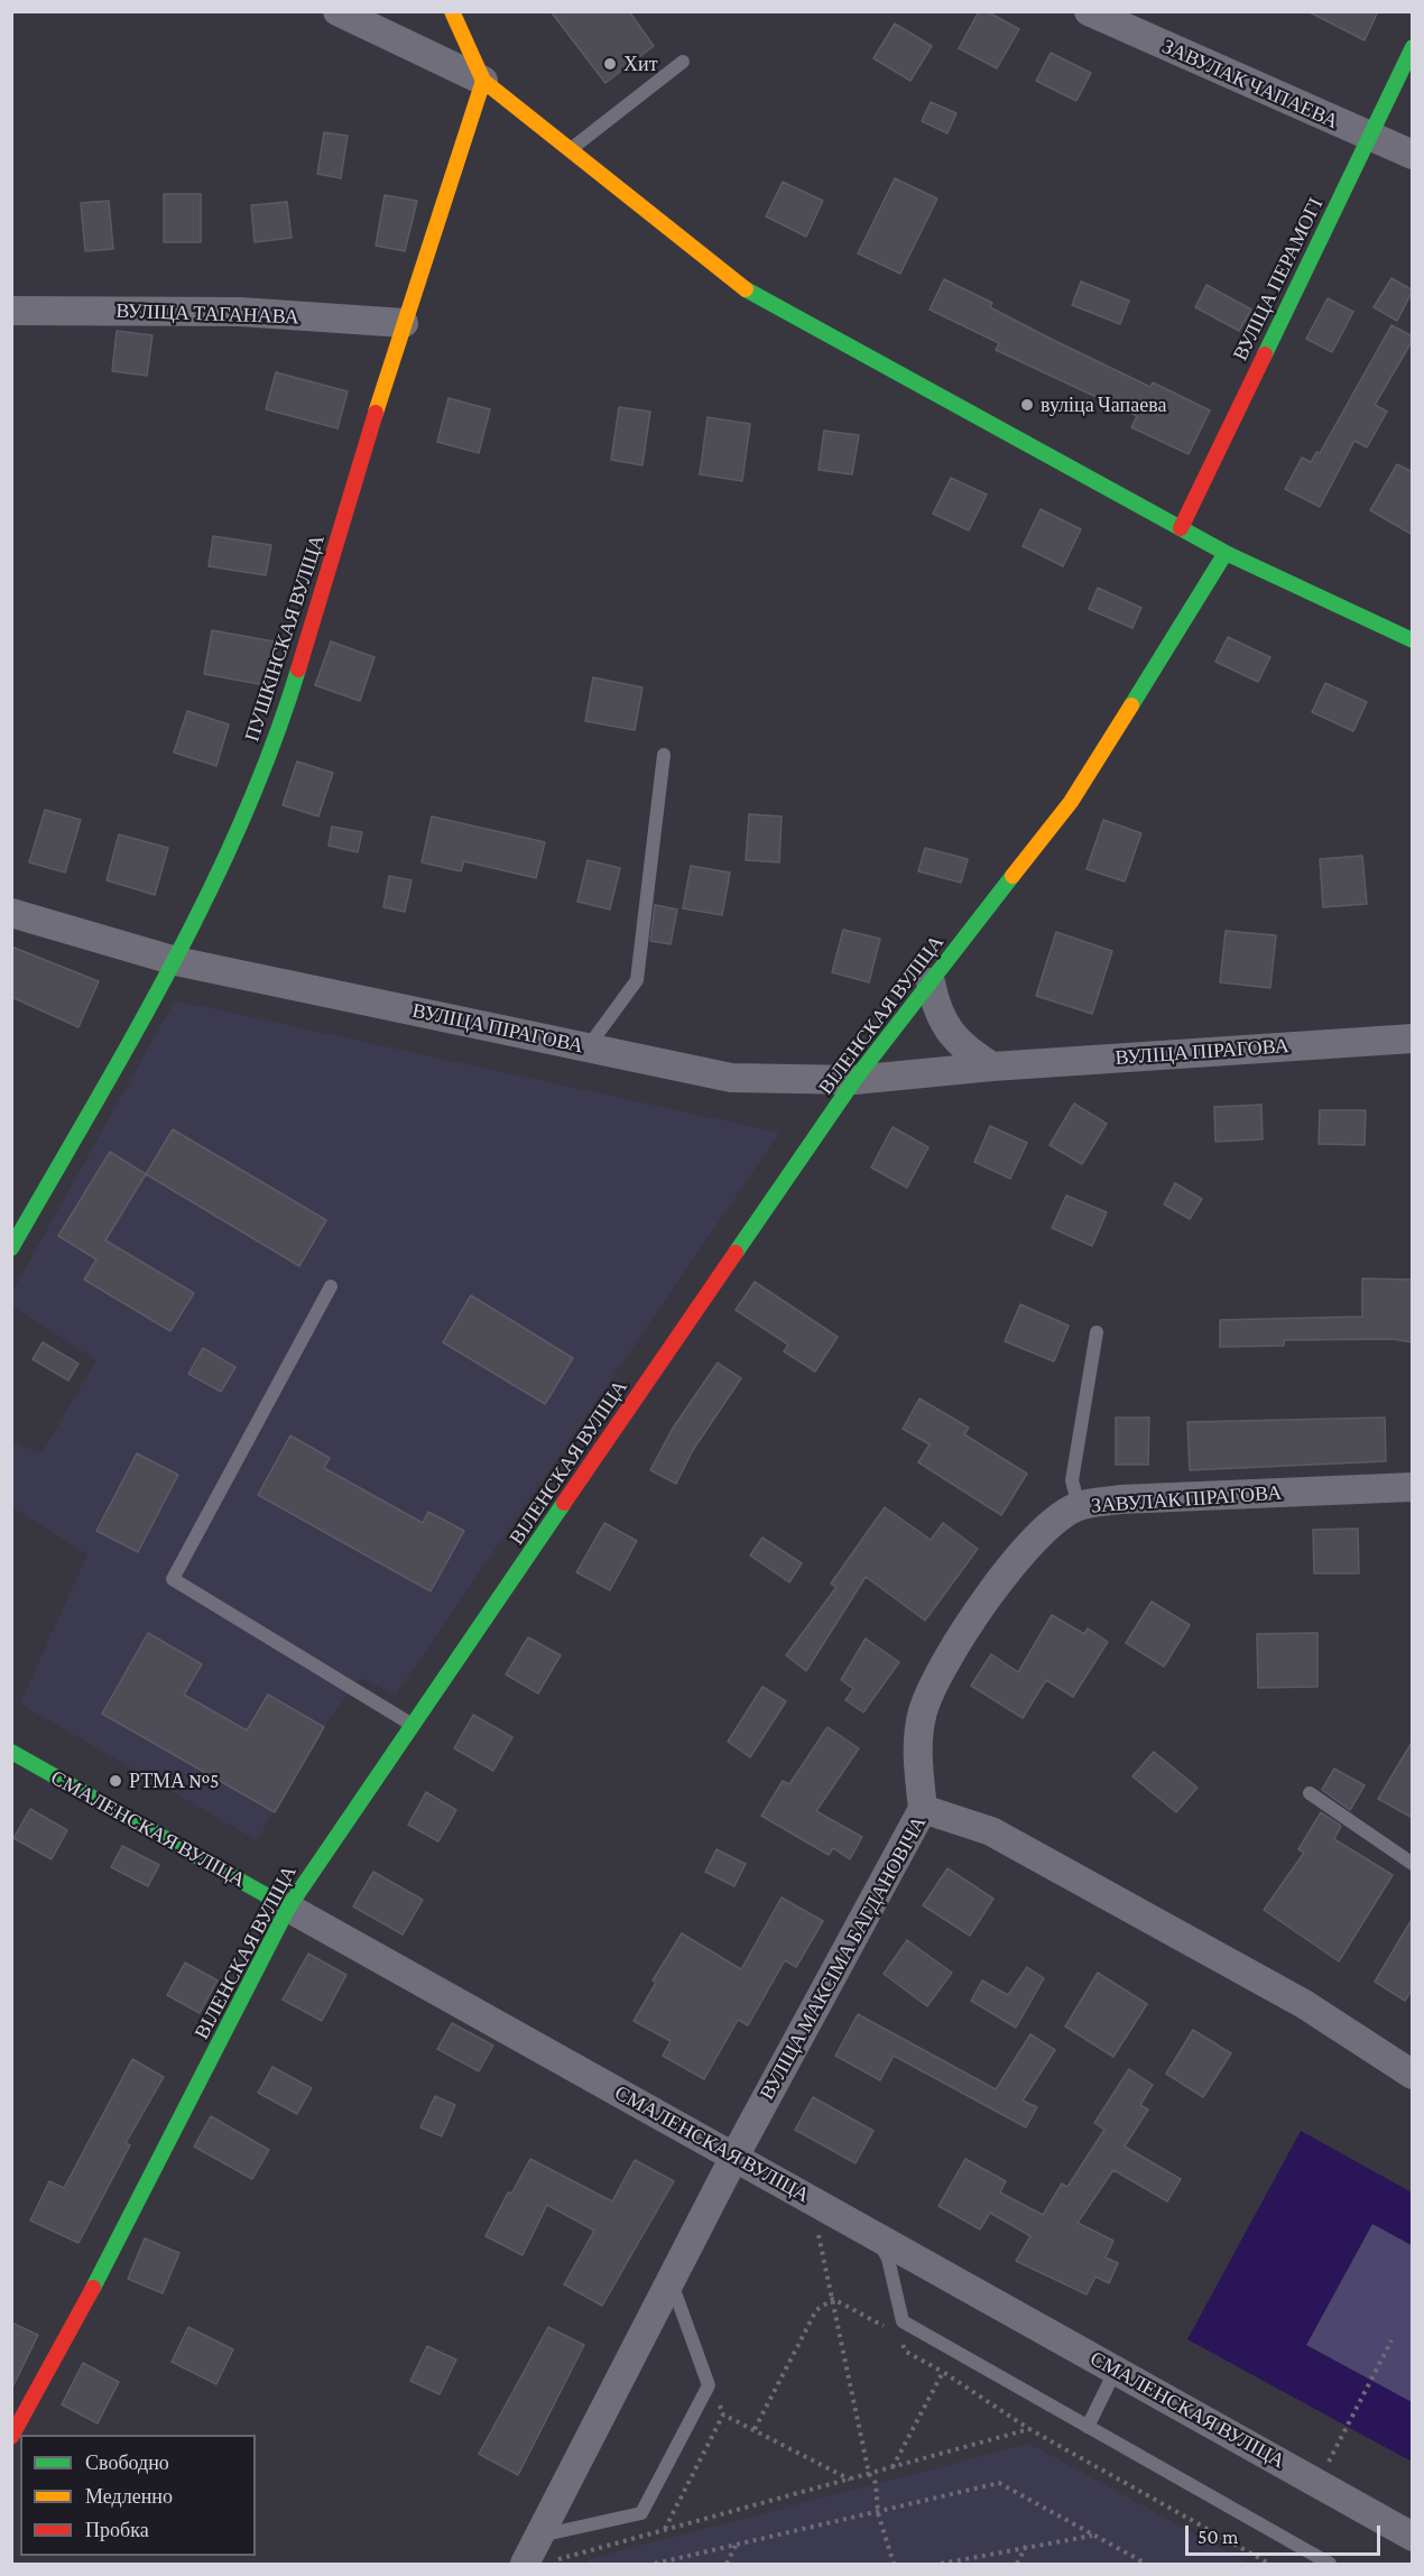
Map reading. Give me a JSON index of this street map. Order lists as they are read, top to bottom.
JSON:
{
  "streets": {
    "street": [
      "ЗАВУЛАК ЧАПАЕВА",
      "ВУЛІЦА ПЕРАМОГІ",
      "ВУЛІЦА ТАГАНАВА",
      "ПУШКІНСКАЯ ВУЛІЦА",
      "ВІЛЕНСКАЯ ВУЛІЦА",
      "ВУЛІЦА ПІРАГОВА",
      "ЗАВУЛАК ПІРАГОВА",
      "СМАЛЕНСКАЯ ВУЛІЦА",
      "ВУЛІЦА МАКСІМА БАГДАНОВІЧА"
    ]
  },
  "crossings": [
    ["ЗАВУЛАК ЧАПАЕВА", "ВУЛІЦА ПЕРАМОГІ"],
    ["ВУЛІЦА ТАГАНАВА", "ПУШКІНСКАЯ ВУЛІЦА"],
    ["ПУШКІНСКАЯ ВУЛІЦА", "ВУЛІЦА ПІРАГОВА"],
    ["ВІЛЕНСКАЯ ВУЛІЦА", "ВУЛІЦА ПІРАГОВА"],
    ["ВІЛЕНСКАЯ ВУЛІЦА", "СМАЛЕНСКАЯ ВУЛІЦА"],
    ["ЗАВУЛАК ПІРАГОВА", "ВУЛІЦА МАКСІМА БАГДАНОВІЧА"],
    ["СМАЛЕНСКАЯ ВУЛІЦА", "ВУЛІЦА МАКСІМА БАГДАНОВІЧА"]
  ],
  "places": ["Хит", "вуліца Чапаева", "РТМА №5"],
  "legend": ["Свободно", "Медленно", "Пробка"],
  "scale_bar": "50 m"
}
